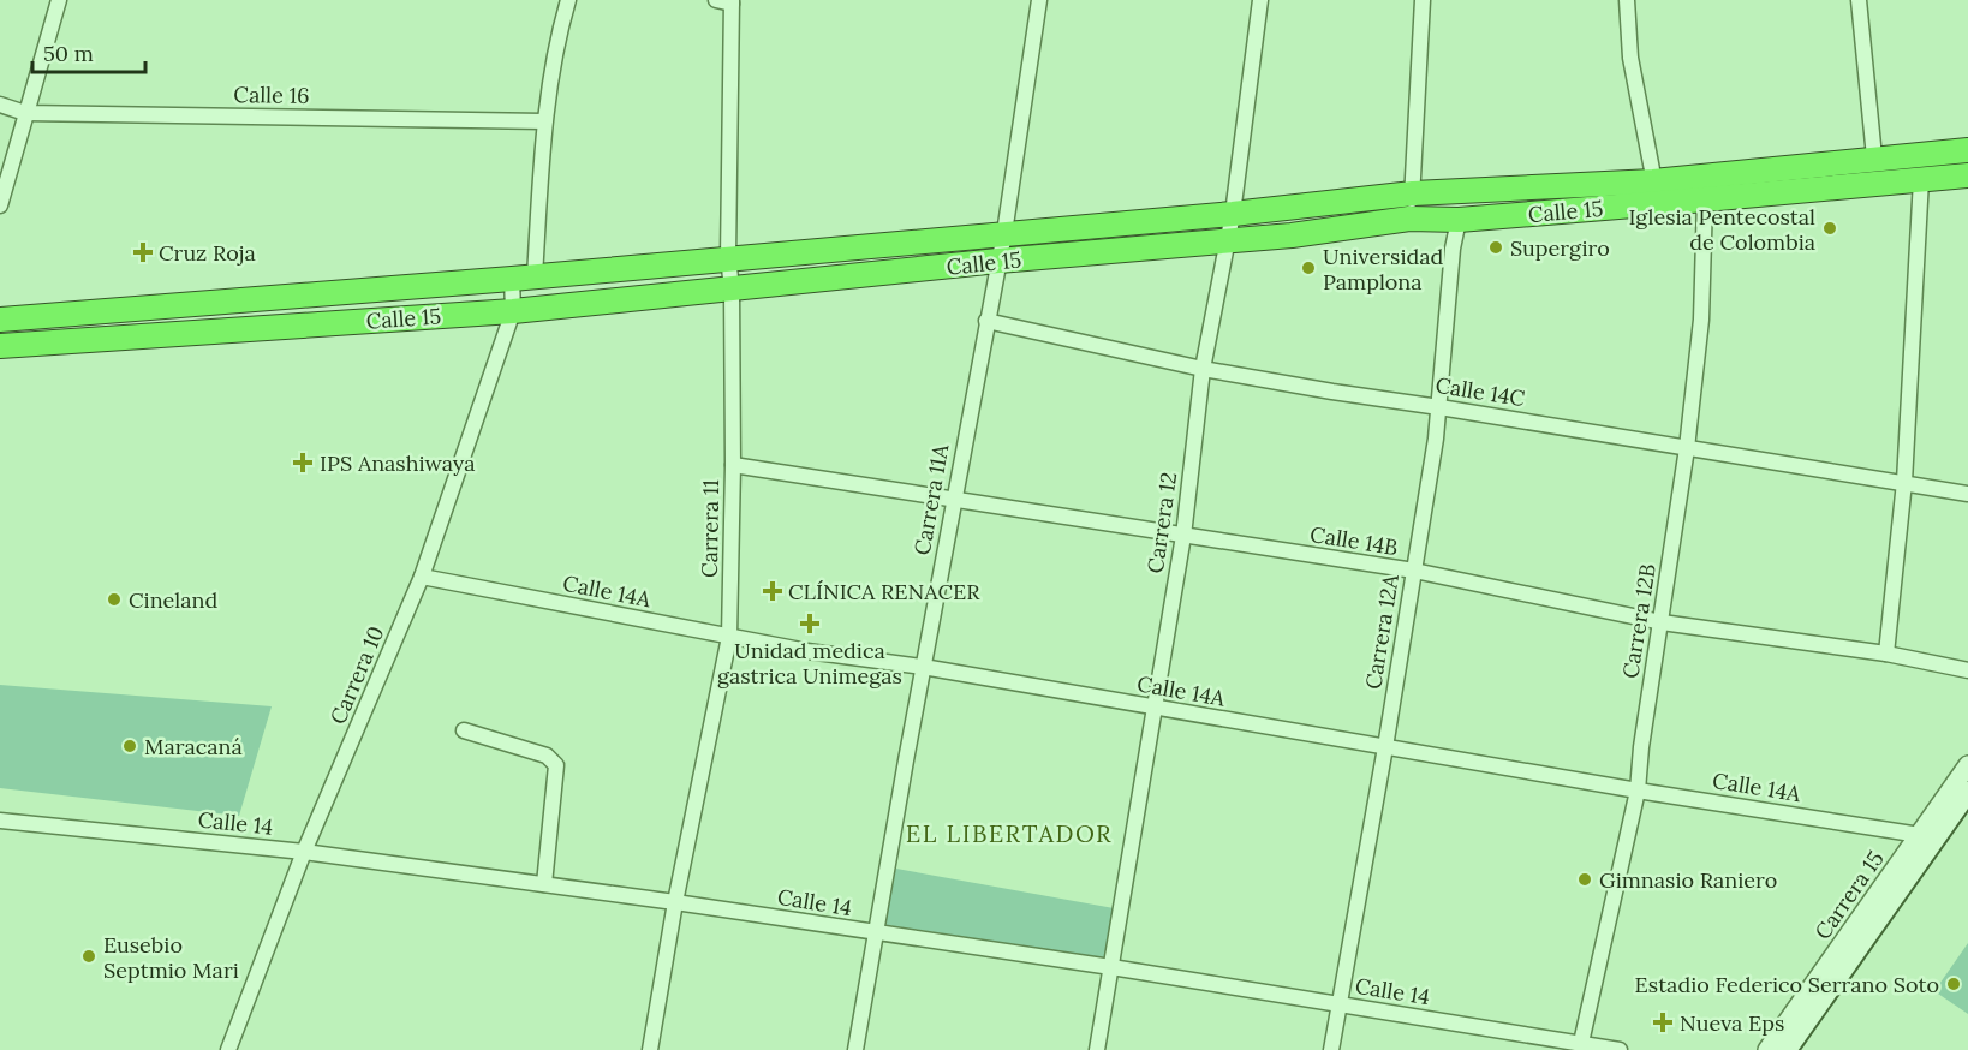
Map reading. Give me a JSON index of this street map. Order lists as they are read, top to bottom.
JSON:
{
  "streets": {
    "highway": ["Calle 15"],
    "main road": ["Carrera 15"],
    "street": [
      "Calle 16",
      "Calle 14C",
      "Carrera 11A",
      "Carrera 12",
      "Carrera 11",
      "Calle 14B",
      "Calle 14A",
      "Carrera 12B",
      "Carrera 12A",
      "Carrera 10",
      "Calle 14"
    ]
  },
  "crossings": [
    ["Calle 15", "Carrera 11A"],
    ["Calle 15", "Carrera 12"],
    ["Calle 15", "Carrera 11"],
    ["Calle 15", "Carrera 12B"],
    ["Calle 15", "Carrera 12A"],
    ["Calle 15", "Carrera 10"],
    ["Calle 14C", "Carrera 11A"],
    ["Calle 14C", "Carrera 12"],
    ["Calle 14C", "Carrera 12B"],
    ["Calle 14C", "Carrera 12A"],
    ["Carrera 11A", "Calle 14B"],
    ["Carrera 11A", "Calle 14A"],
    ["Carrera 11A", "Calle 14"],
    ["Carrera 12", "Calle 14B"],
    ["Carrera 12", "Calle 14A"],
    ["Carrera 12", "Calle 14"],
    ["Carrera 11", "Calle 14B"],
    ["Carrera 11", "Calle 14A"],
    ["Carrera 11", "Calle 14"],
    ["Calle 14B", "Carrera 12B"],
    ["Calle 14B", "Carrera 12A"],
    ["Calle 14A", "Carrera 12B"],
    ["Calle 14A", "Carrera 12A"],
    ["Calle 14A", "Carrera 10"],
    ["Calle 14A", "Carrera 15"],
    ["Carrera 12B", "Calle 14"],
    ["Carrera 12A", "Calle 14"],
    ["Carrera 10", "Calle 14"]
  ],
  "districts": ["EL LIBERTADOR"],
  "places": {
    "other": [
      "Iglesia Pentecostal de Colombia",
      "Supergiro",
      "Universidad Pamplona",
      "Cineland",
      "Maracaná",
      "Gimnasio Raniero",
      "Eusebio Septmio Mari",
      "Estadio Federico Serrano Soto"
    ],
    "health": [
      "Cruz Roja",
      "IPS Anashiwaya",
      "CLÍNICA RENACER",
      "Unidad medica gastrica Unimegas",
      "Nueva Eps"
    ]
  },
  "scale_bar": "50 m"
}
